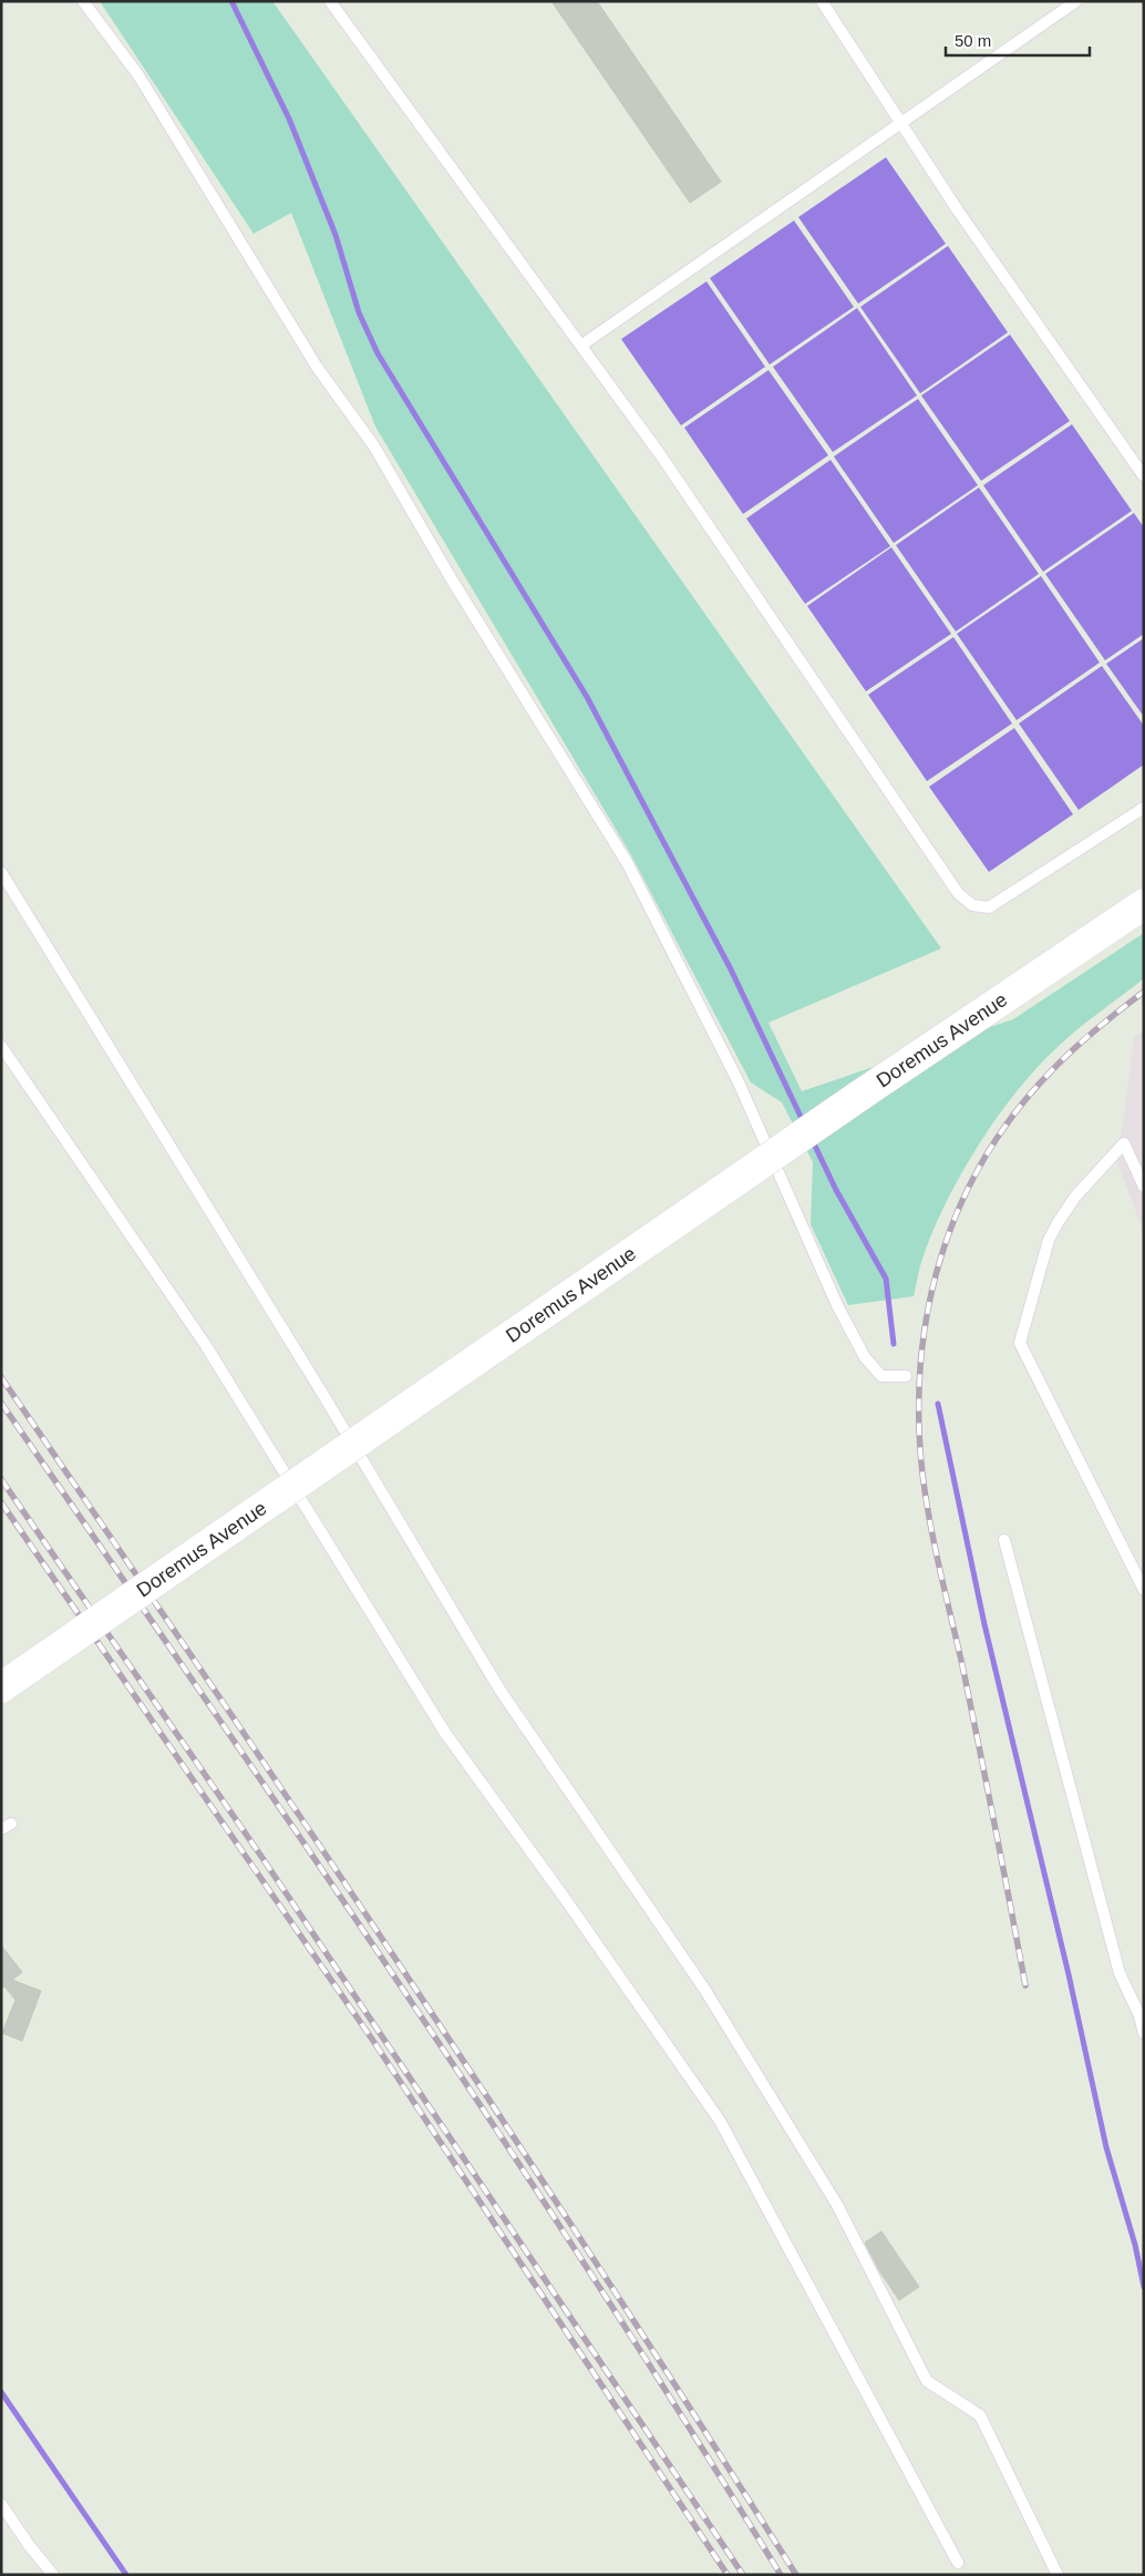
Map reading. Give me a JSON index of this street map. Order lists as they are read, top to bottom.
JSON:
{
  "streets": {
    "main road": ["Doremus Avenue"]
  },
  "scale_bar": "50 m"
}
